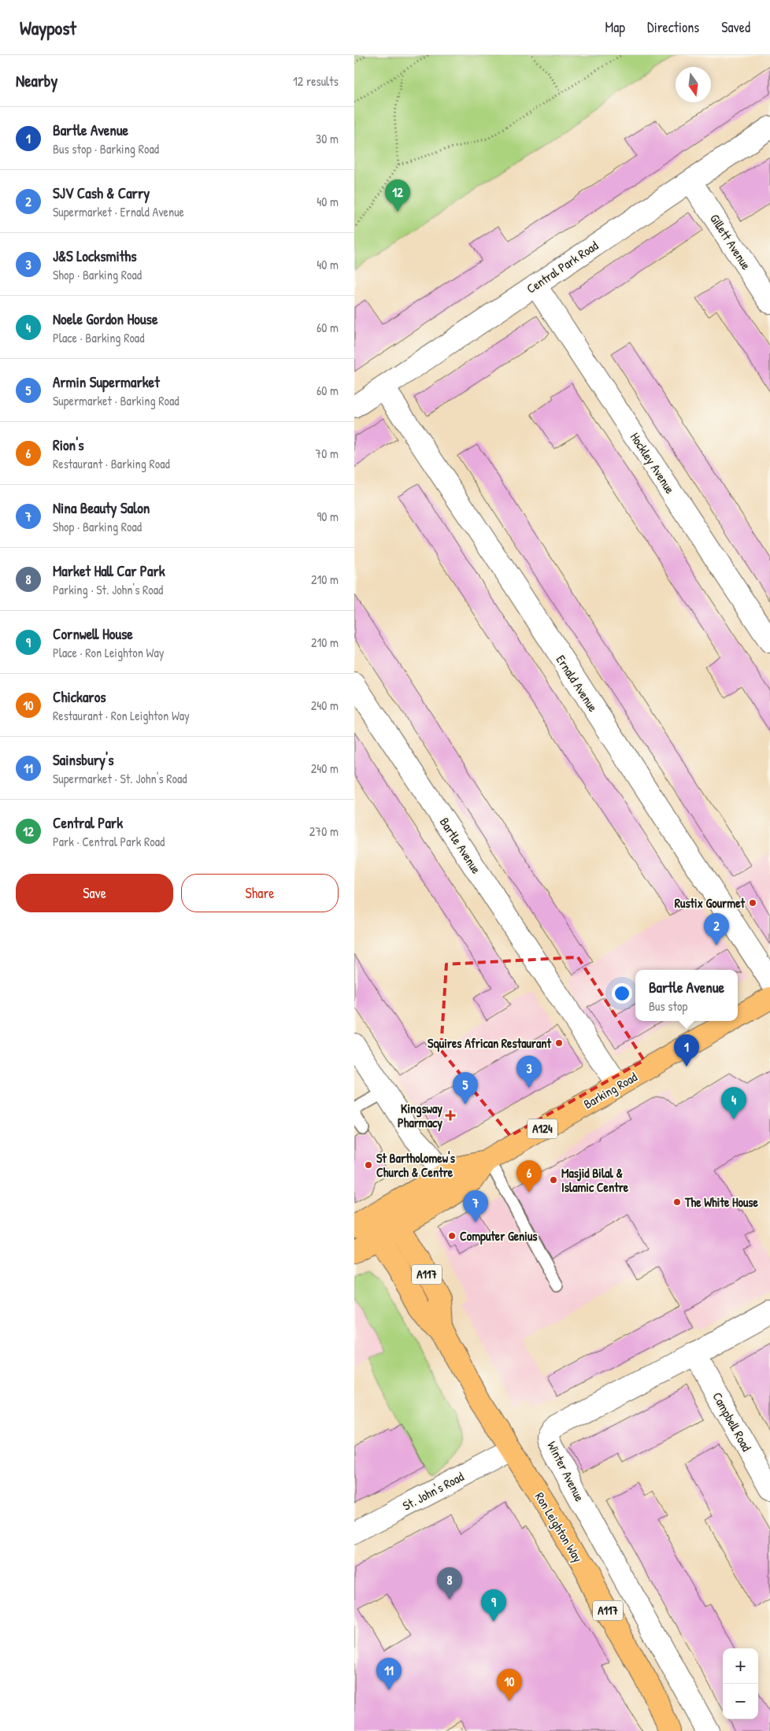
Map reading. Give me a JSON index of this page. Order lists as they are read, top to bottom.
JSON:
{
  "streets": {
    "main road": [
      "Barking Road",
      "A124",
      "A117",
      "Ron Leighton Way"
    ],
    "street": [
      "Gillett Avenue",
      "Central Park Road",
      "Hockley Avenue",
      "Ernald Avenue",
      "Bartle Avenue",
      "Campbell Road",
      "Winter Avenue",
      "St. John's Road"
    ]
  },
  "crossings": [
    ["Gillett Avenue", "Central Park Road"],
    ["Central Park Road", "Hockley Avenue"],
    ["Central Park Road", "Ernald Avenue"],
    ["Bartle Avenue", "Barking Road"],
    ["Barking Road", "Ron Leighton Way"],
    ["Campbell Road", "Winter Avenue"],
    ["St. John's Road", "Ron Leighton Way"]
  ],
  "places": {
    "other": [
      "Rustix Gourmet",
      "Squires African Restaurant",
      "St Bartholomew's Church & Centre",
      "Masjid Bilal & Islamic Centre",
      "The White House",
      "Computer Genius"
    ],
    "health": ["Kingsway Pharmacy"]
  },
  "north": "bottom",
  "page": {
    "header": "Waypost",
    "nav": ["Map", "Directions", "Saved"],
    "heading": ["Nearby", "12 results"],
    "list": [
      {
        "mark": "1",
        "name": "Bartle Avenue",
        "note": "Bus stop · Barking Road",
        "value": "30 m"
      },
      {
        "mark": "2",
        "name": "SJV Cash & Carry",
        "note": "Supermarket · Ernald Avenue",
        "value": "40 m"
      },
      {
        "mark": "3",
        "name": "J&S Locksmiths",
        "note": "Shop · Barking Road",
        "value": "40 m"
      },
      {
        "mark": "4",
        "name": "Noele Gordon House",
        "note": "Place · Barking Road",
        "value": "60 m"
      },
      {
        "mark": "5",
        "name": "Armin Supermarket",
        "note": "Supermarket · Barking Road",
        "value": "60 m"
      },
      {
        "mark": "6",
        "name": "Rion's",
        "note": "Restaurant · Barking Road",
        "value": "70 m"
      },
      {
        "mark": "7",
        "name": "Nina Beauty Salon",
        "note": "Shop · Barking Road",
        "value": "90 m"
      },
      {
        "mark": "8",
        "name": "Market Hall Car Park",
        "note": "Parking · St. John's Road",
        "value": "210 m"
      },
      {
        "mark": "9",
        "name": "Cornwell House",
        "note": "Place · Ron Leighton Way",
        "value": "210 m"
      },
      {
        "mark": "10",
        "name": "Chickaros",
        "note": "Restaurant · Ron Leighton Way",
        "value": "240 m"
      },
      {
        "mark": "11",
        "name": "Sainsbury's",
        "note": "Supermarket · St. John's Road",
        "value": "240 m"
      },
      {
        "mark": "12",
        "name": "Central Park",
        "note": "Park · Central Park Road",
        "value": "270 m"
      }
    ],
    "pins": [
      "12",
      "2",
      "1",
      "3",
      "5",
      "4",
      "6",
      "7",
      "8",
      "9",
      "11",
      "10"
    ],
    "buttons": ["Save", "Share"],
    "popup": ["Bartle Avenue", "Bus stop"],
    "map_buttons": ["+", "−"]
  }
}
